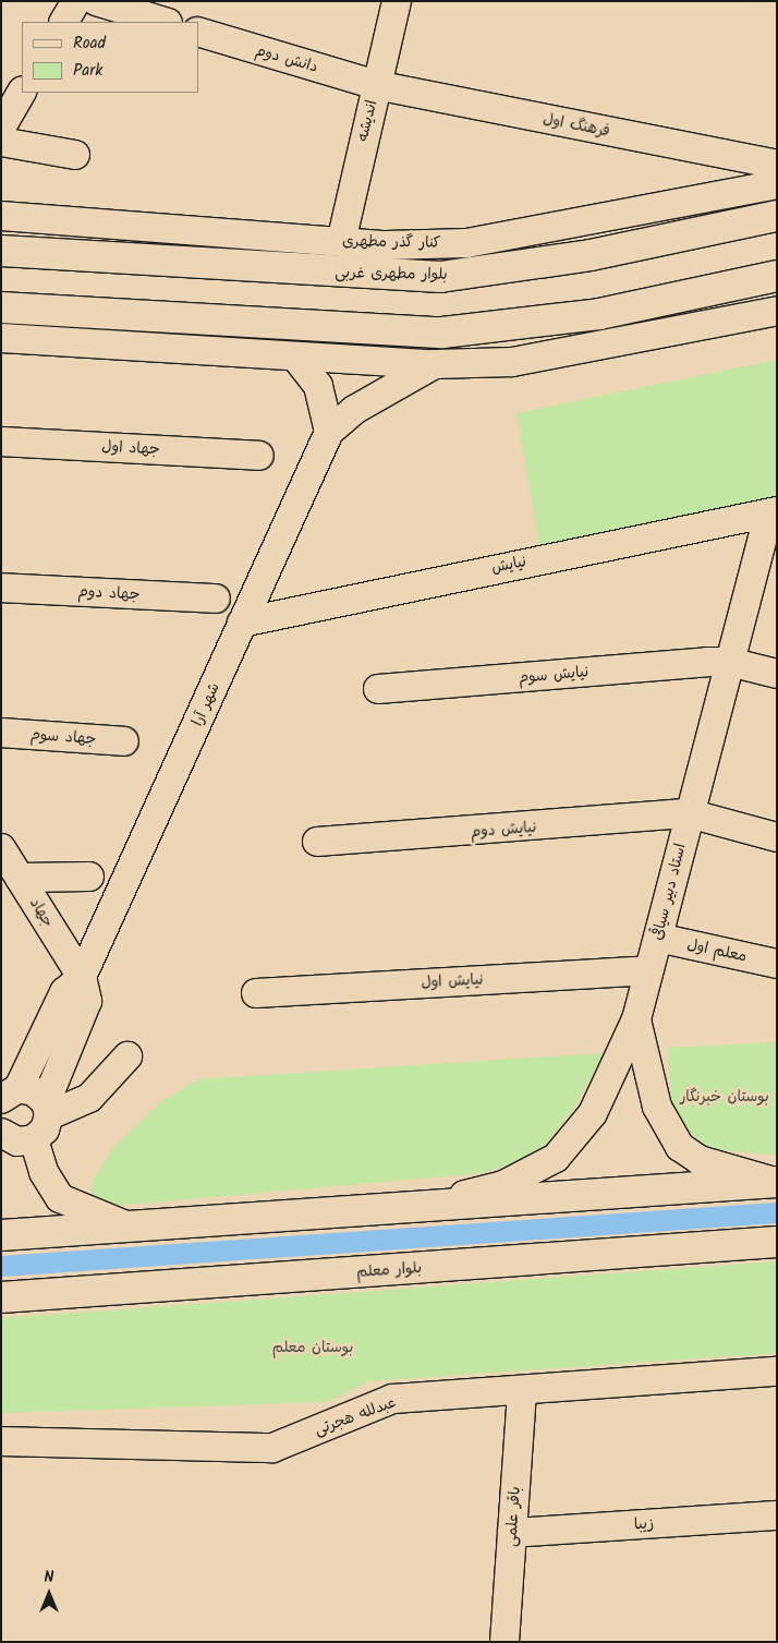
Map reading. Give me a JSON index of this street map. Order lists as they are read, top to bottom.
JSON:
{
  "streets": {
    "main road": ["بلوار مطهری غربی", "بلوار معلم"],
    "street": [
      "دانش دوم",
      "اندیشه",
      "فرهنگ اول",
      "کنار گذر مطهری",
      "جهاد اول",
      "نيايش",
      "جهاد دوم",
      "نیایش سوم",
      "شهر آرا",
      "جهاد سوم",
      "نیایش دوم",
      "استاد دبیر سیاقی",
      "جهاد",
      "معلم اول",
      "نیایش اول",
      "عبدلله هجرتی",
      "باقر علمی",
      "زیبا"
    ]
  },
  "crossings": [
    ["دانش دوم", "اندیشه"],
    ["دانش دوم", "فرهنگ اول"],
    ["اندیشه", "فرهنگ اول"],
    ["اندیشه", "کنار گذر مطهری"],
    ["نيايش", "شهر آرا"],
    ["نيايش", "استاد دبیر سیاقی"],
    ["نیایش سوم", "استاد دبیر سیاقی"],
    ["شهر آرا", "جهاد"],
    ["نیایش دوم", "استاد دبیر سیاقی"],
    ["استاد دبیر سیاقی", "معلم اول"],
    ["استاد دبیر سیاقی", "نیایش اول"],
    ["عبدلله هجرتی", "باقر علمی"],
    ["باقر علمی", "زیبا"]
  ],
  "parks": ["بوستان خبرنگار", "بوستان معلم"],
  "legend": ["Road", "Park"],
  "north": "top"
}
